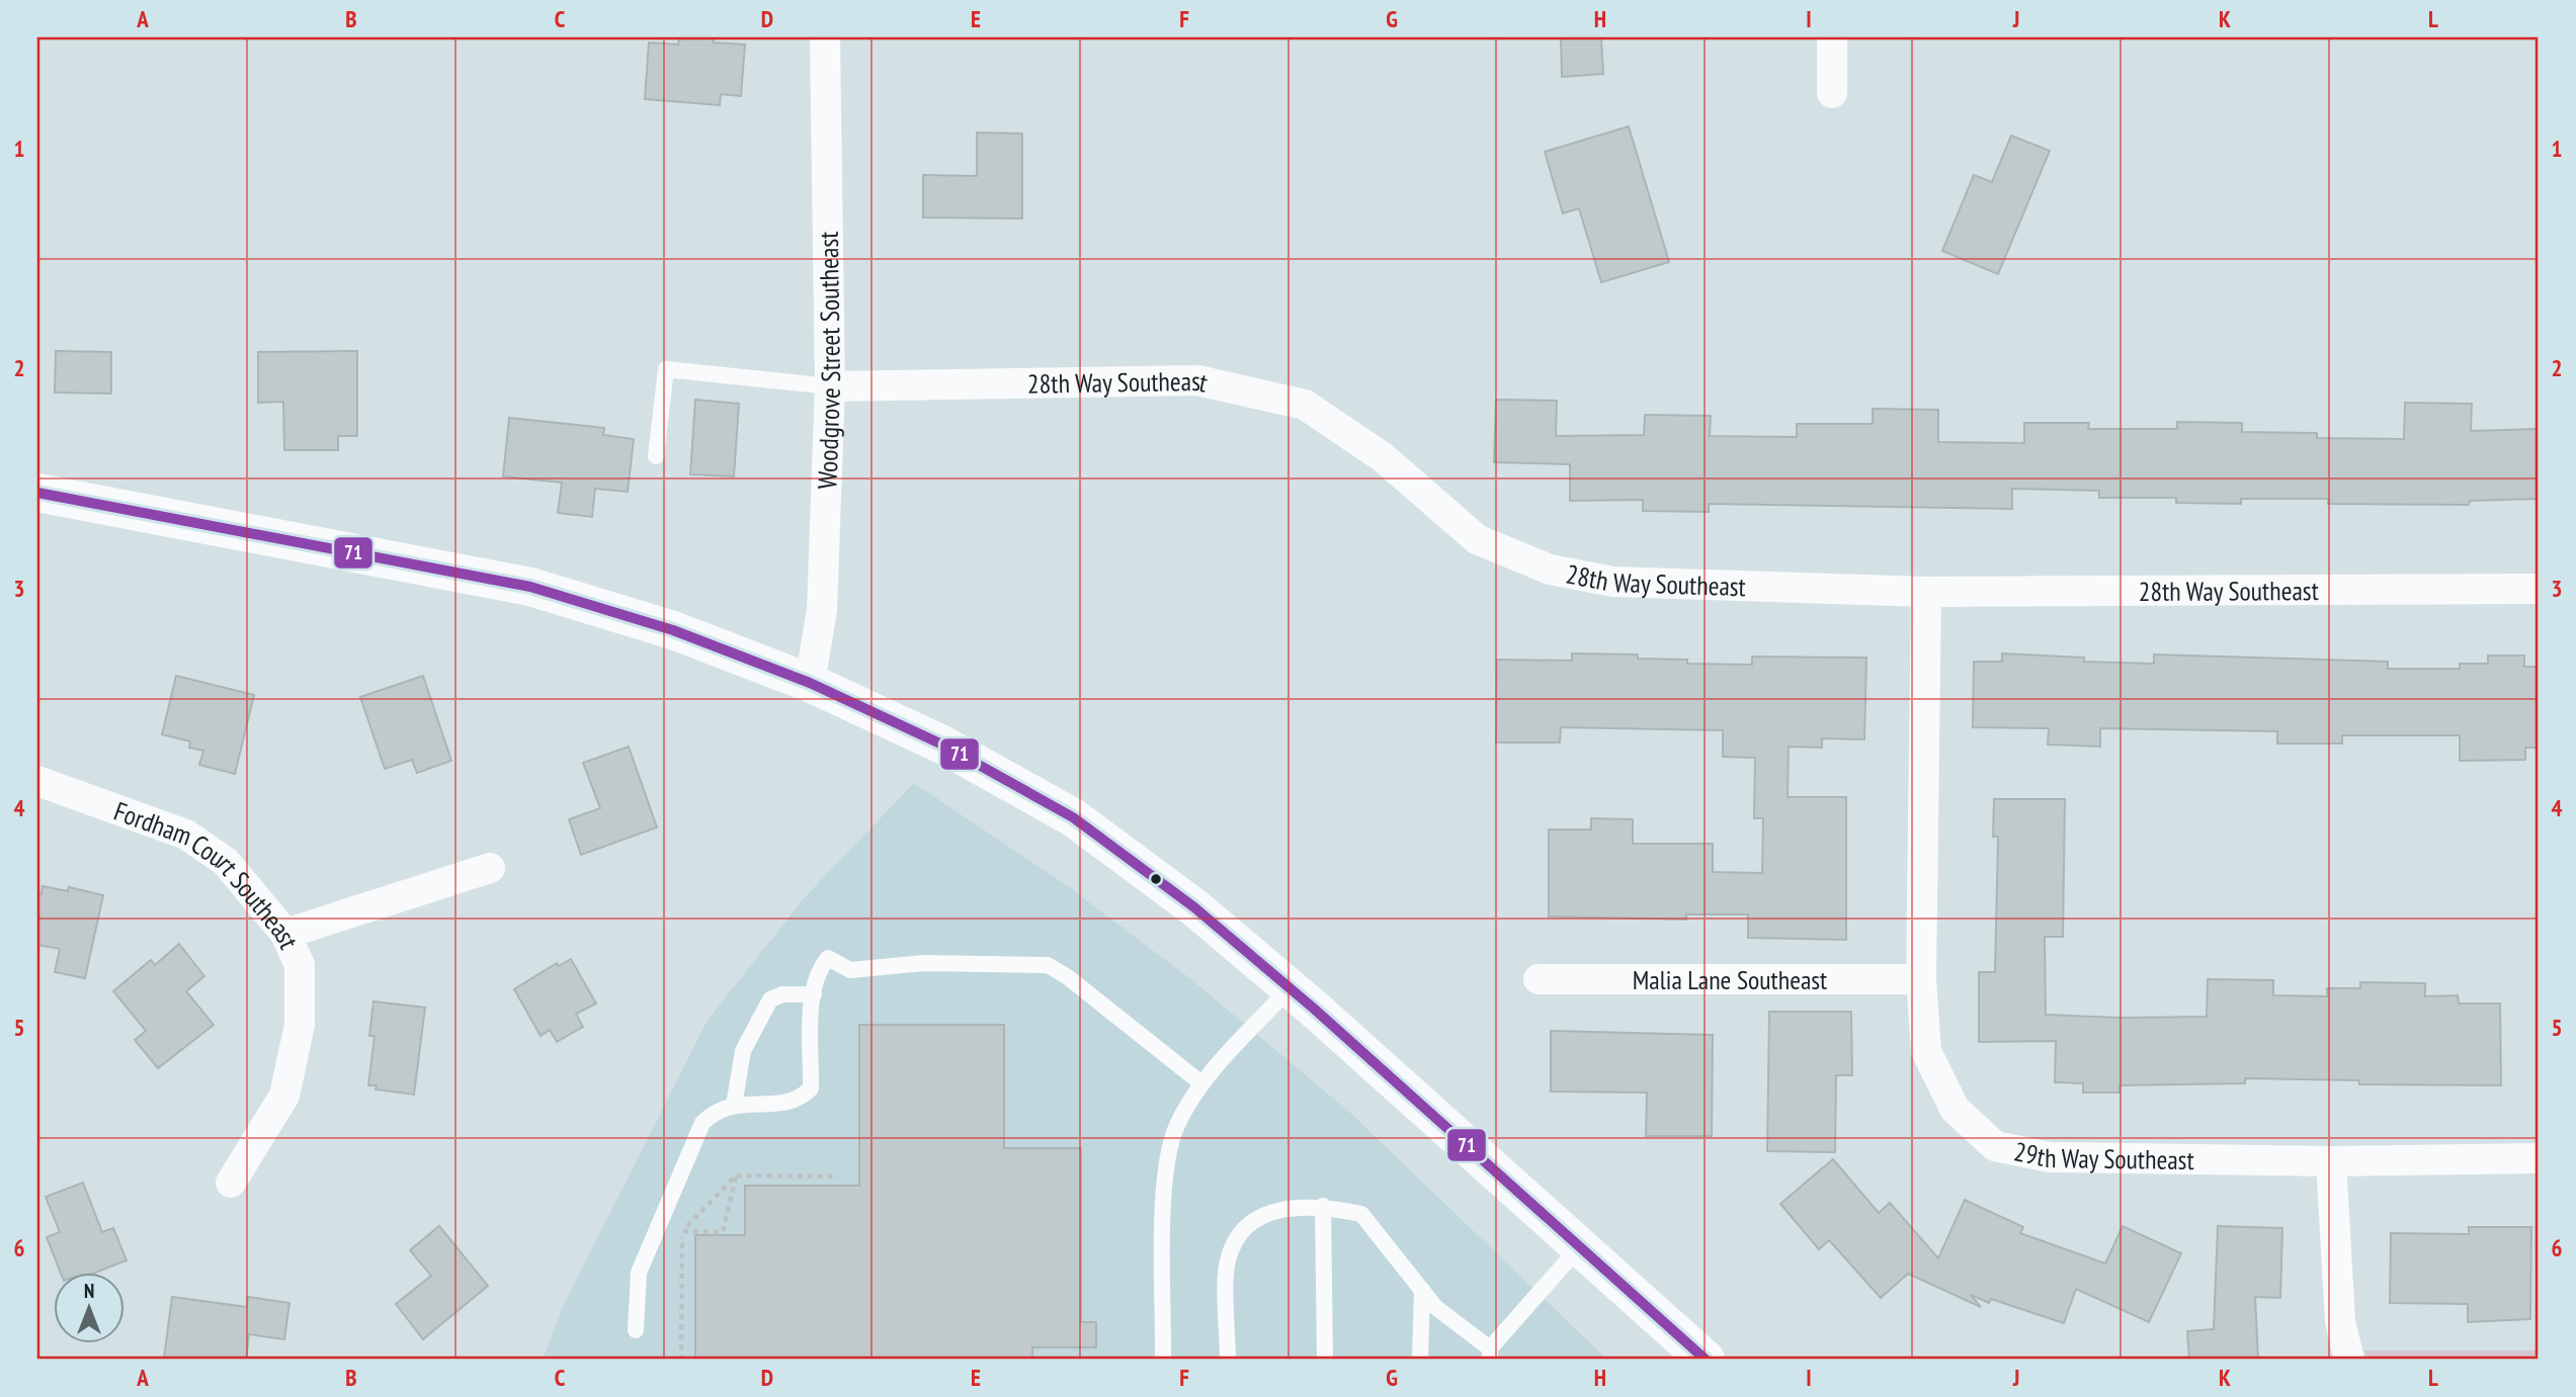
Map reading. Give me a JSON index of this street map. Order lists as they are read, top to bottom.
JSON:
{
  "streets": {
    "street": [
      "Woodgrove Street Southeast",
      "28th Way Southeast",
      "Fordham Court Southeast",
      "Malia Lane Southeast",
      "29th Way Southeast"
    ]
  },
  "crossings": [
    ["Woodgrove Street Southeast", "28th Way Southeast"],
    ["28th Way Southeast", "29th Way Southeast"],
    ["Malia Lane Southeast", "29th Way Southeast"]
  ],
  "lines": ["transit line 71"],
  "north": "top",
  "grid": {
    "columns": [
      "A",
      "B",
      "C",
      "D",
      "E",
      "F",
      "G",
      "H",
      "I",
      "J",
      "K",
      "L"
    ],
    "rows": [
      "1",
      "2",
      "3",
      "4",
      "5",
      "6"
    ]
  }
}
